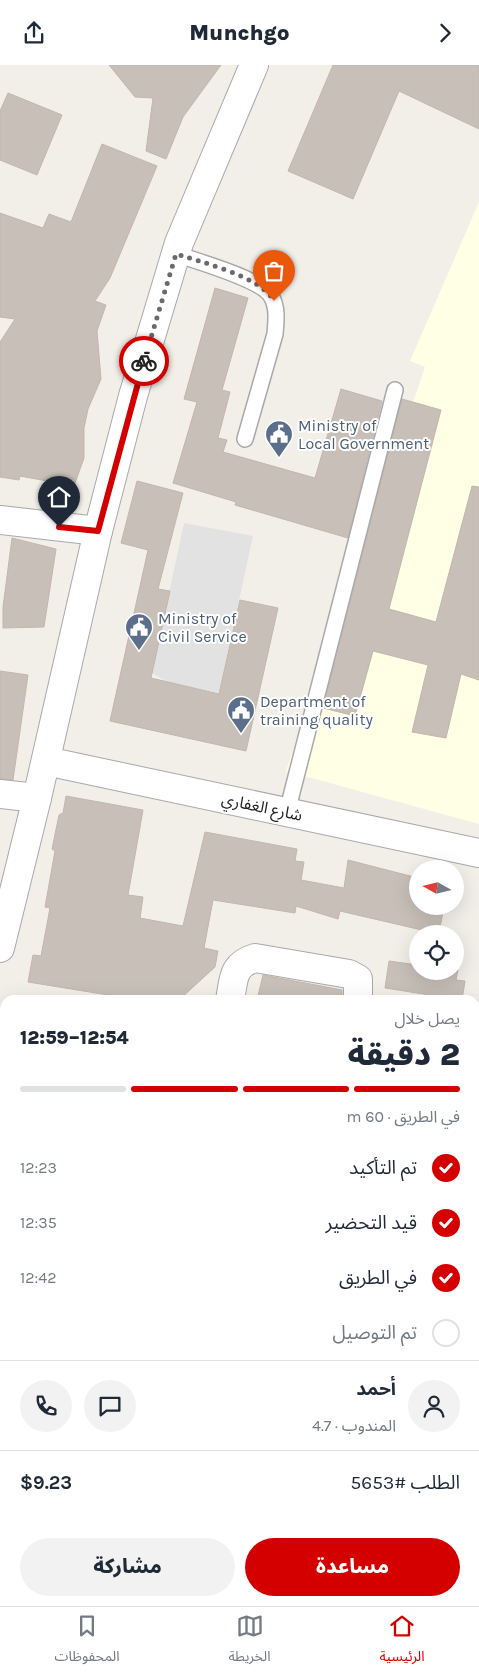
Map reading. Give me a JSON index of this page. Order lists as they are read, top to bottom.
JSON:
{
  "streets": {
    "street": ["شارع الغفاري"]
  },
  "places": {
    "public building": ["Ministry of Local Government", "Ministry of Civil Service", "Department of training quality"]
  },
  "north": "left",
  "page": {
    "header": "Munchgo",
    "heading": ["2 دقيقة", "يصل خلال", "12:54–12:59"],
    "panel": [
      "أحمد",
      "المندوب · 4.7",
      "الطلب #5653",
      "$9.23"
    ],
    "bar": "في الطريق · 60 m",
    "list": [
      ["تم التأكيد", "12:23"],
      ["قيد التحضير", "12:35"],
      ["في الطريق", "12:42"],
      "تم التوصيل"
    ],
    "buttons": ["مساعدة", "مشاركة"],
    "tabs": ["الرئيسية", "الخريطة", "المحفوظات"]
  }
}
